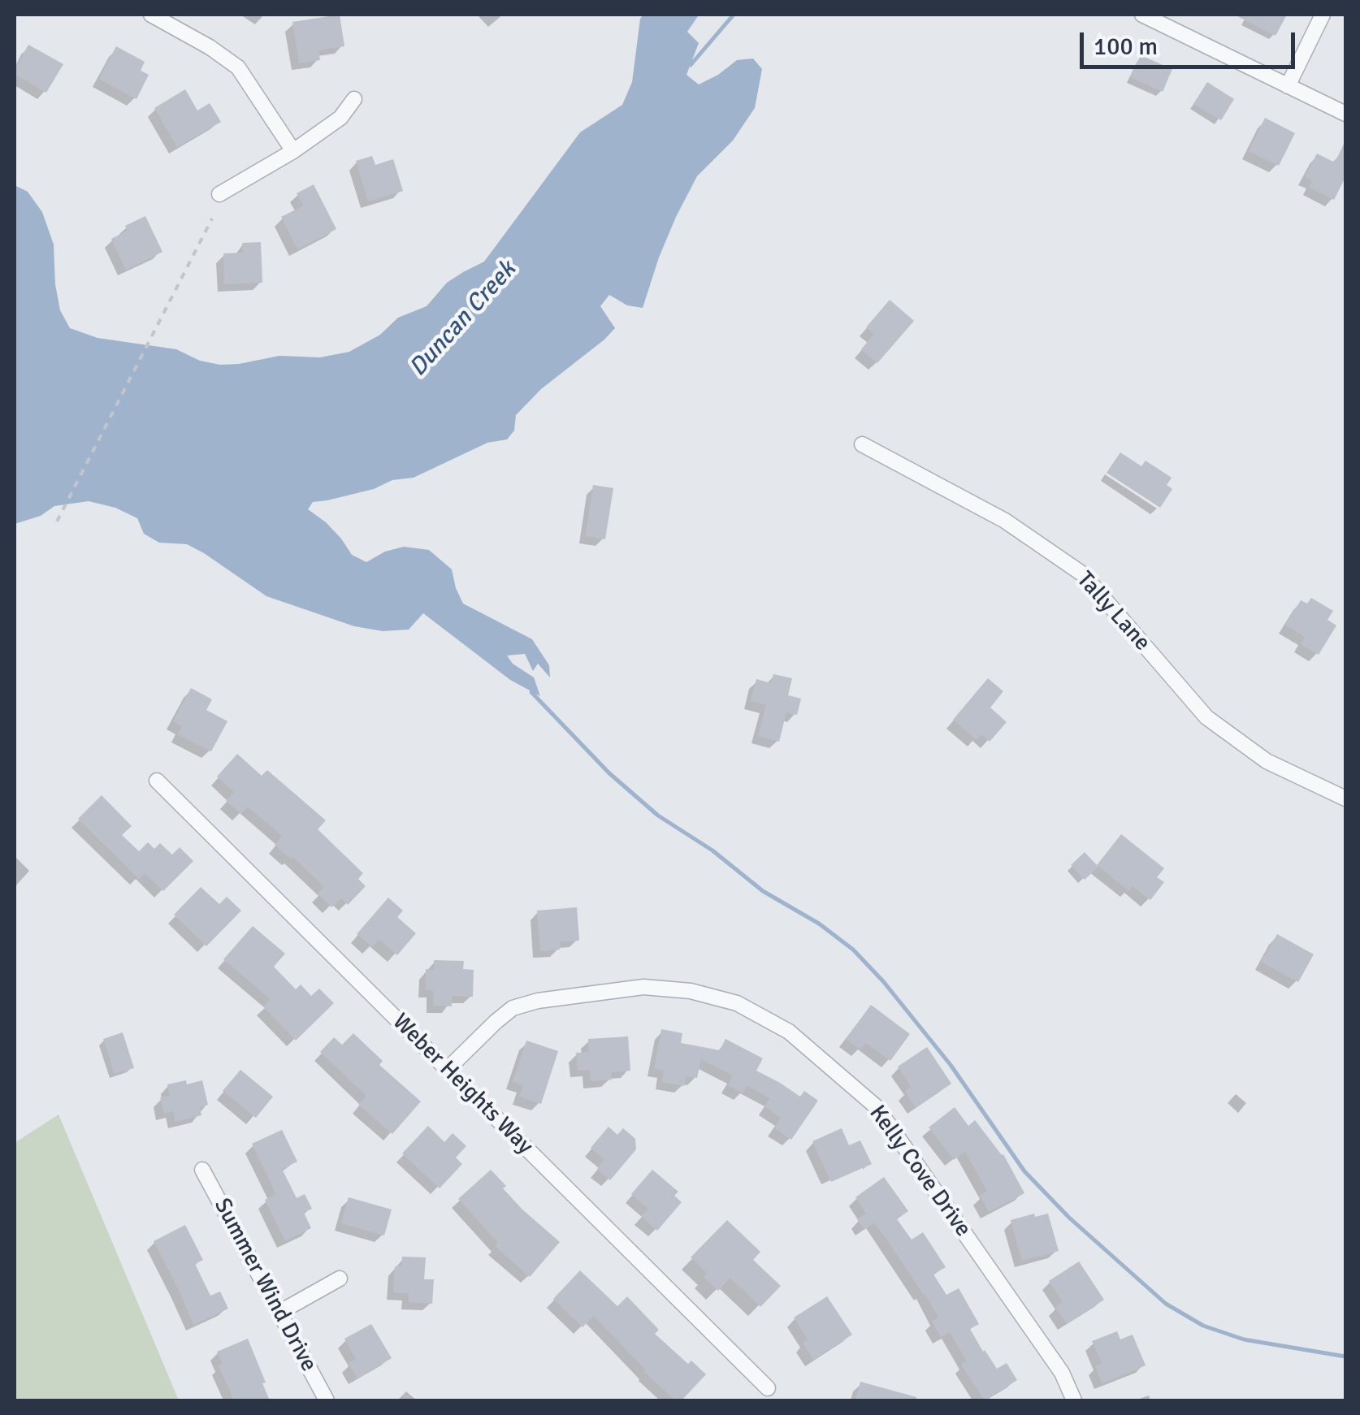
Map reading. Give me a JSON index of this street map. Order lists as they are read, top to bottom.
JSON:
{
  "streets": {
    "street": [
      "Tally Lane",
      "Weber Heights Way",
      "Kelly Cove Drive",
      "Summer Wind Drive"
    ]
  },
  "crossings": [
    ["Weber Heights Way", "Kelly Cove Drive"]
  ],
  "water": ["Duncan Creek"],
  "scale_bar": "100 m"
}
